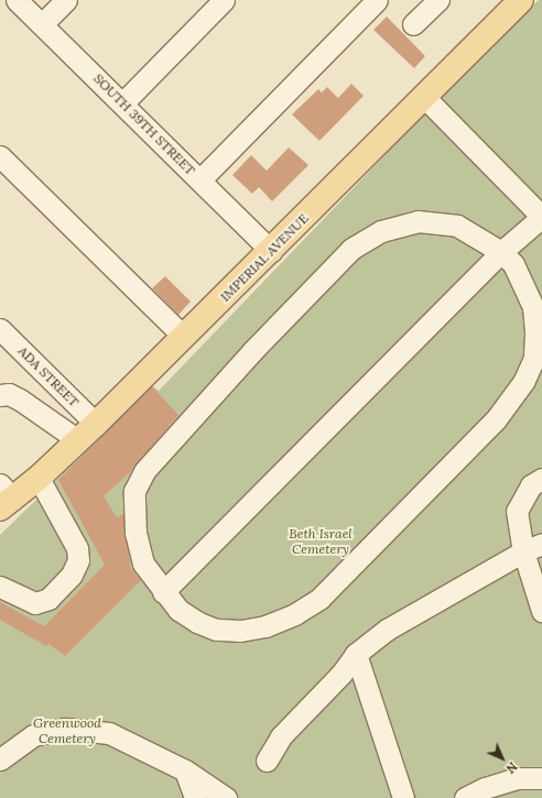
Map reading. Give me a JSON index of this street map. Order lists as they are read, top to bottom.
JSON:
{
  "streets": {
    "main road": ["IMPERIAL AVENUE"],
    "street": ["SOUTH 39TH STREET", "ADA STREET"]
  },
  "crossings": [
    ["SOUTH 39TH STREET", "IMPERIAL AVENUE"],
    ["IMPERIAL AVENUE", "ADA STREET"]
  ],
  "parks": ["Beth Israel Cemetery", "Greenwood Cemetery"],
  "north": "bottom right"
}
